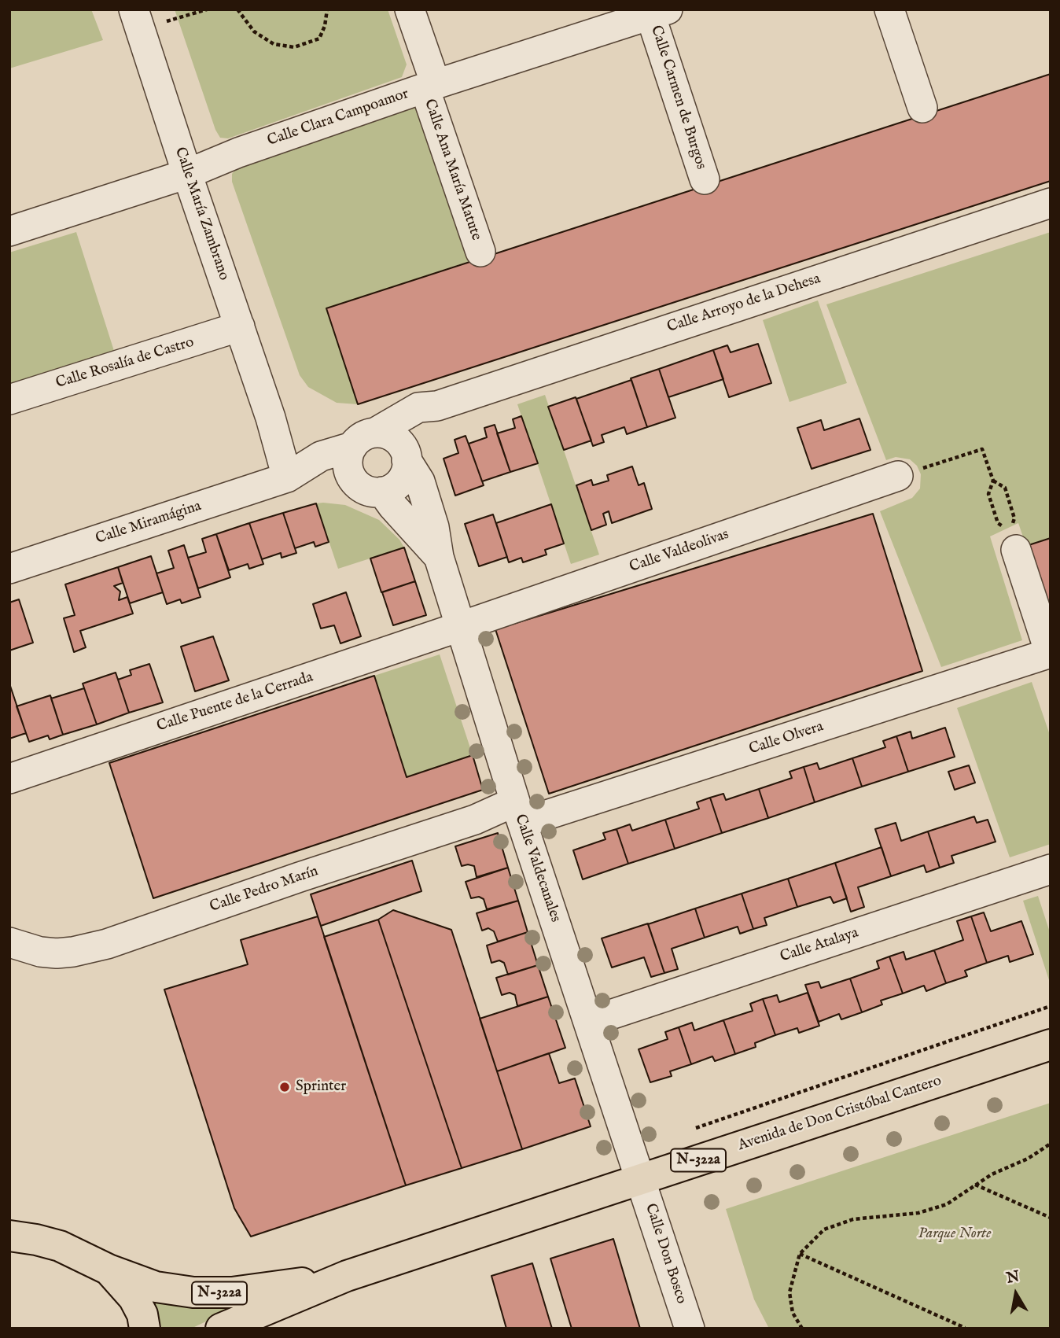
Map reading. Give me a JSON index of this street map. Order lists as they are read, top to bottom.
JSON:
{
  "streets": {
    "main road": ["Avenida de Don Cristóbal Cantero", "N-322a"],
    "street": [
      "Calle Carmen de Burgos",
      "Calle Clara Campoamor",
      "Calle Ana María Matute",
      "Calle María Zambrano",
      "Calle Arroyo de la Dehesa",
      "Calle Rosalía de Castro",
      "Calle Miramágina",
      "Calle Valdeolivas",
      "Calle Puente de la Cerrada",
      "Calle Olvera",
      "Calle Valdecanales",
      "Calle Pedro Marín",
      "Calle Atalaya",
      "Calle Don Bosco"
    ]
  },
  "crossings": [
    ["Calle Carmen de Burgos", "Calle Clara Campoamor"],
    ["Calle Clara Campoamor", "Calle Ana María Matute"],
    ["Calle Clara Campoamor", "Calle María Zambrano"],
    ["Calle María Zambrano", "Calle Rosalía de Castro"],
    ["Calle María Zambrano", "Calle Miramágina"],
    ["Calle Arroyo de la Dehesa", "Calle Miramágina"],
    ["Calle Arroyo de la Dehesa", "Calle Valdecanales"],
    ["Calle Miramágina", "Calle Valdecanales"],
    ["Calle Valdeolivas", "Calle Puente de la Cerrada"],
    ["Calle Valdeolivas", "Calle Valdecanales"],
    ["Calle Puente de la Cerrada", "Calle Valdecanales"],
    ["Calle Olvera", "Calle Valdecanales"],
    ["Calle Olvera", "Calle Pedro Marín"],
    ["Calle Valdecanales", "Calle Pedro Marín"],
    ["Calle Valdecanales", "Calle Atalaya"],
    ["Calle Valdecanales", "Avenida de Don Cristóbal Cantero"],
    ["Calle Valdecanales", "Calle Don Bosco"],
    ["Avenida de Don Cristóbal Cantero", "N-322a"],
    ["Avenida de Don Cristóbal Cantero", "Calle Don Bosco"]
  ],
  "parks": ["Parque Norte"],
  "places": ["Sprinter"],
  "north": "top"
}
